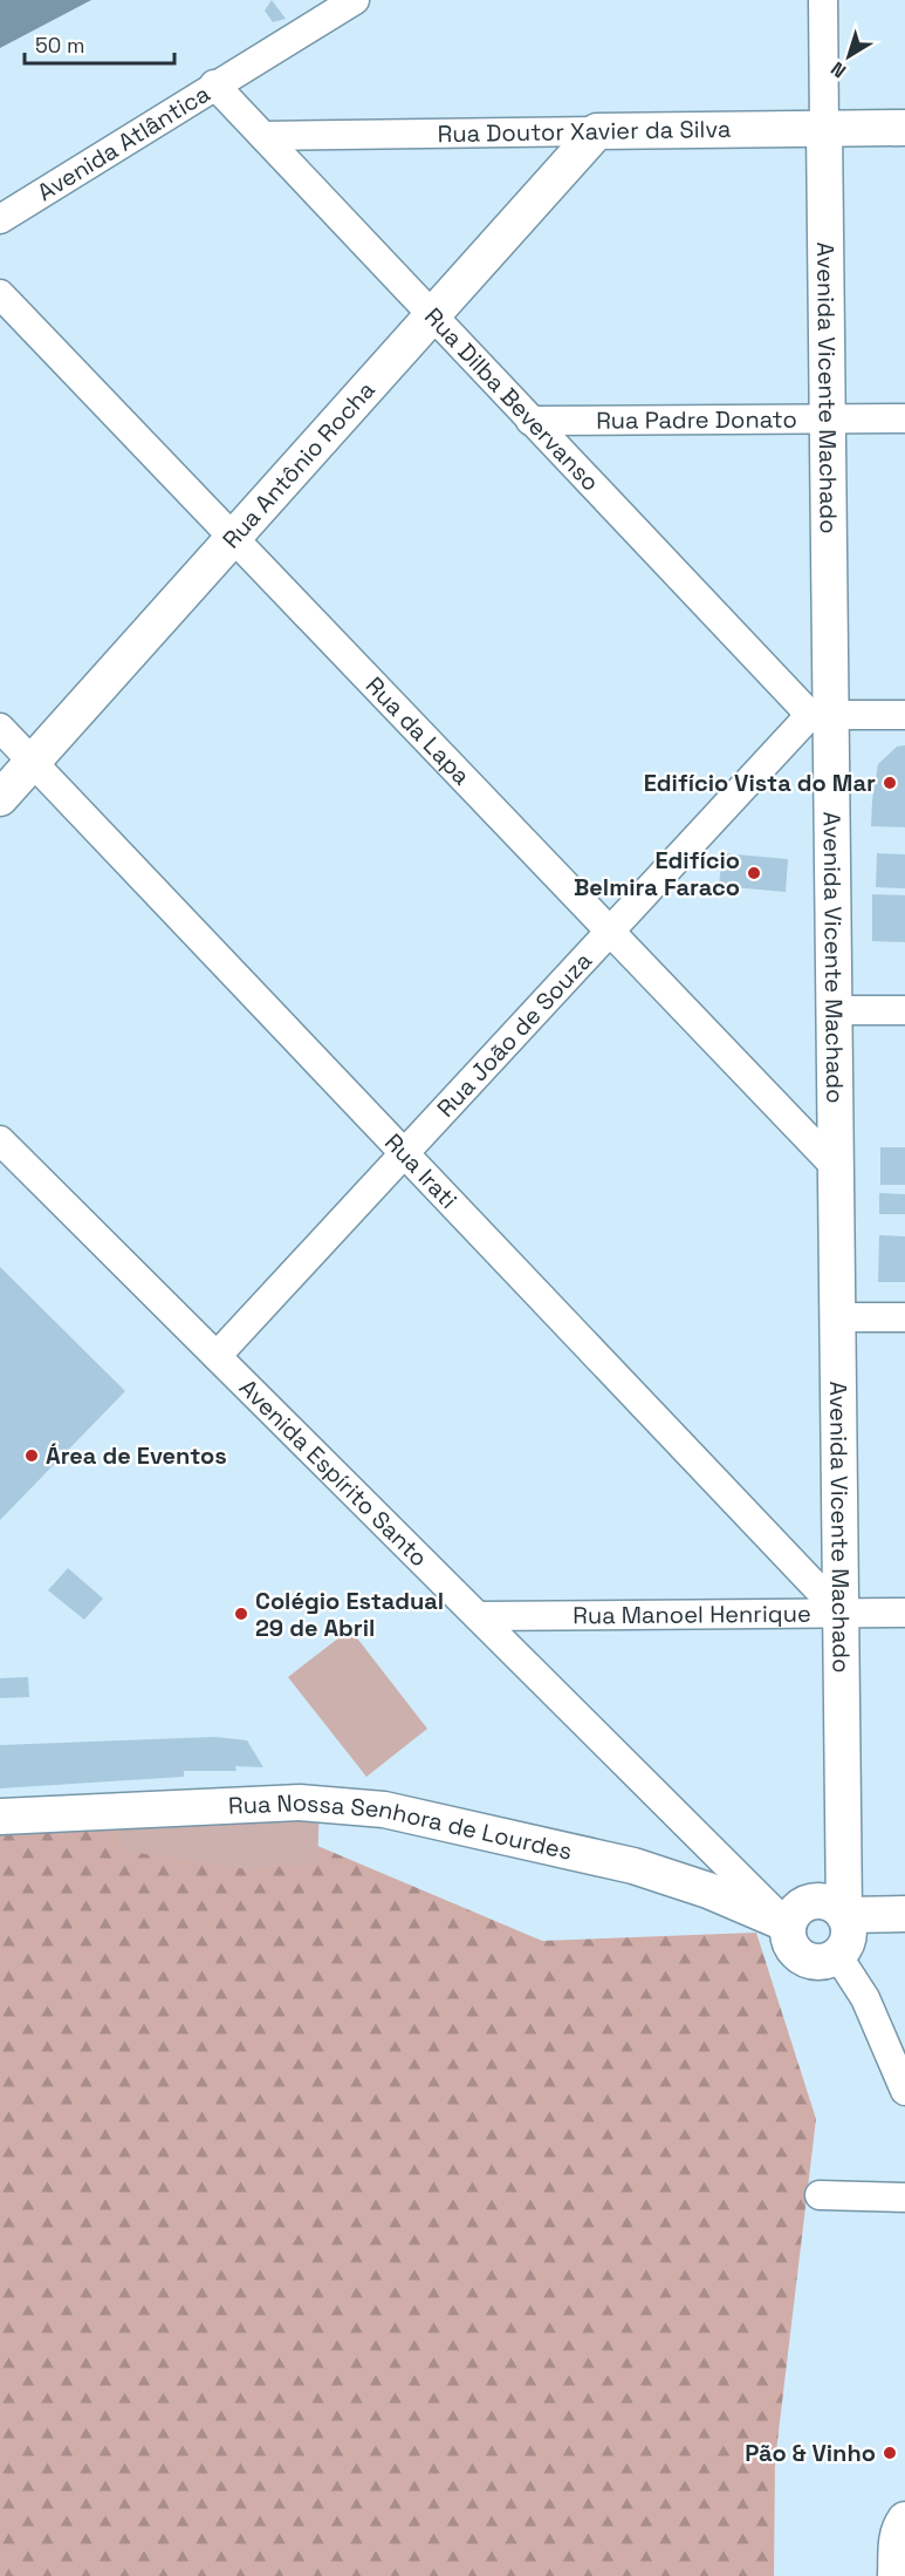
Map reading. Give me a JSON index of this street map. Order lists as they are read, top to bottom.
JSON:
{
  "streets": {
    "main road": [
      "Rua Doutor Xavier da Silva",
      "Avenida Vicente Machado",
      "Rua Antônio Rocha",
      "Rua Nossa Senhora de Lourdes"
    ],
    "street": [
      "Avenida Atlântica",
      "Rua Dilba Bevervanso",
      "Rua Padre Donato",
      "Rua da Lapa",
      "Rua João de Souza",
      "Rua Irati",
      "Avenida Espírito Santo",
      "Rua Manoel Henrique"
    ]
  },
  "crossings": [
    ["Rua Doutor Xavier da Silva", "Avenida Vicente Machado"],
    ["Rua Doutor Xavier da Silva", "Rua Dilba Bevervanso"],
    ["Rua Doutor Xavier da Silva", "Rua Antônio Rocha"],
    ["Avenida Atlântica", "Rua Dilba Bevervanso"],
    ["Avenida Vicente Machado", "Rua Dilba Bevervanso"],
    ["Avenida Vicente Machado", "Rua Padre Donato"],
    ["Avenida Vicente Machado", "Rua da Lapa"],
    ["Avenida Vicente Machado", "Rua João de Souza"],
    ["Avenida Vicente Machado", "Rua Irati"],
    ["Avenida Vicente Machado", "Avenida Espírito Santo"],
    ["Avenida Vicente Machado", "Rua Manoel Henrique"],
    ["Avenida Vicente Machado", "Rua Nossa Senhora de Lourdes"],
    ["Rua Dilba Bevervanso", "Rua Padre Donato"],
    ["Rua Dilba Bevervanso", "Rua Antônio Rocha"],
    ["Rua Dilba Bevervanso", "Rua João de Souza"],
    ["Rua Antônio Rocha", "Rua da Lapa"],
    ["Rua Antônio Rocha", "Rua Irati"],
    ["Rua da Lapa", "Rua João de Souza"],
    ["Rua João de Souza", "Rua Irati"],
    ["Rua João de Souza", "Avenida Espírito Santo"],
    ["Rua Irati", "Rua Manoel Henrique"],
    ["Avenida Espírito Santo", "Rua Manoel Henrique"],
    ["Avenida Espírito Santo", "Rua Nossa Senhora de Lourdes"]
  ],
  "places": [
    "Edifício Vista do Mar",
    "Edifício Belmira Faraco",
    "Área de Eventos",
    "Colégio Estadual 29 de Abril",
    "Pão & Vinho"
  ],
  "scale_bar": "50 m",
  "north": "bottom left"
}
